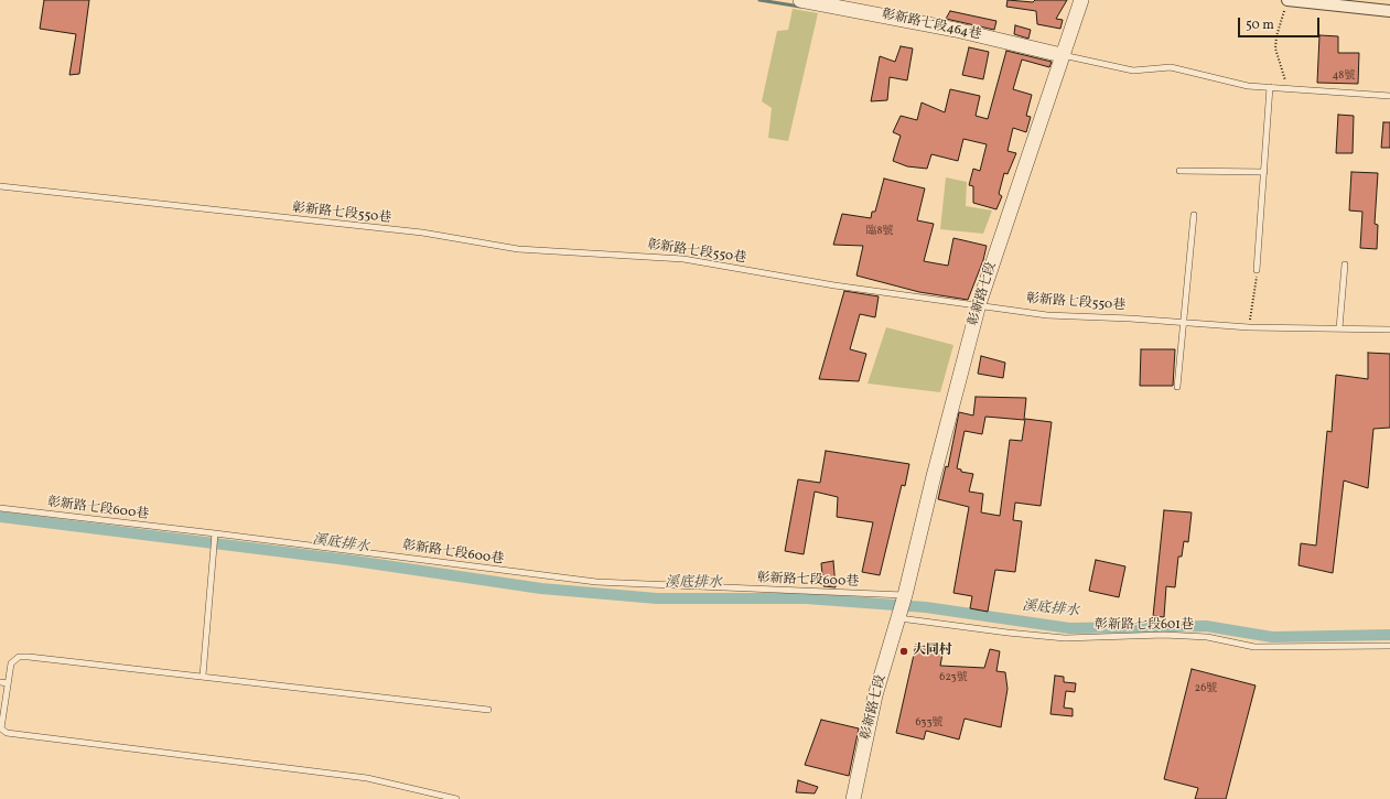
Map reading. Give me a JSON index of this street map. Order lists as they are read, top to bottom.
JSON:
{
  "streets": {
    "street": ["彰新路七段464巷", "彰新路七段"],
    "lane": ["彰新路七段550巷", "彰新路七段600巷", "彰新路七段601巷"]
  },
  "crossings": [
    ["彰新路七段464巷", "彰新路七段"],
    ["彰新路七段550巷", "彰新路七段"],
    ["彰新路七段", "彰新路七段600巷"],
    ["彰新路七段", "彰新路七段601巷"]
  ],
  "water": ["溪底排水"],
  "places": ["大同村"],
  "house_numbers": [
    "48號",
    "臨8號",
    "623號",
    "26號",
    "633號"
  ],
  "scale_bar": "50 m"
}
